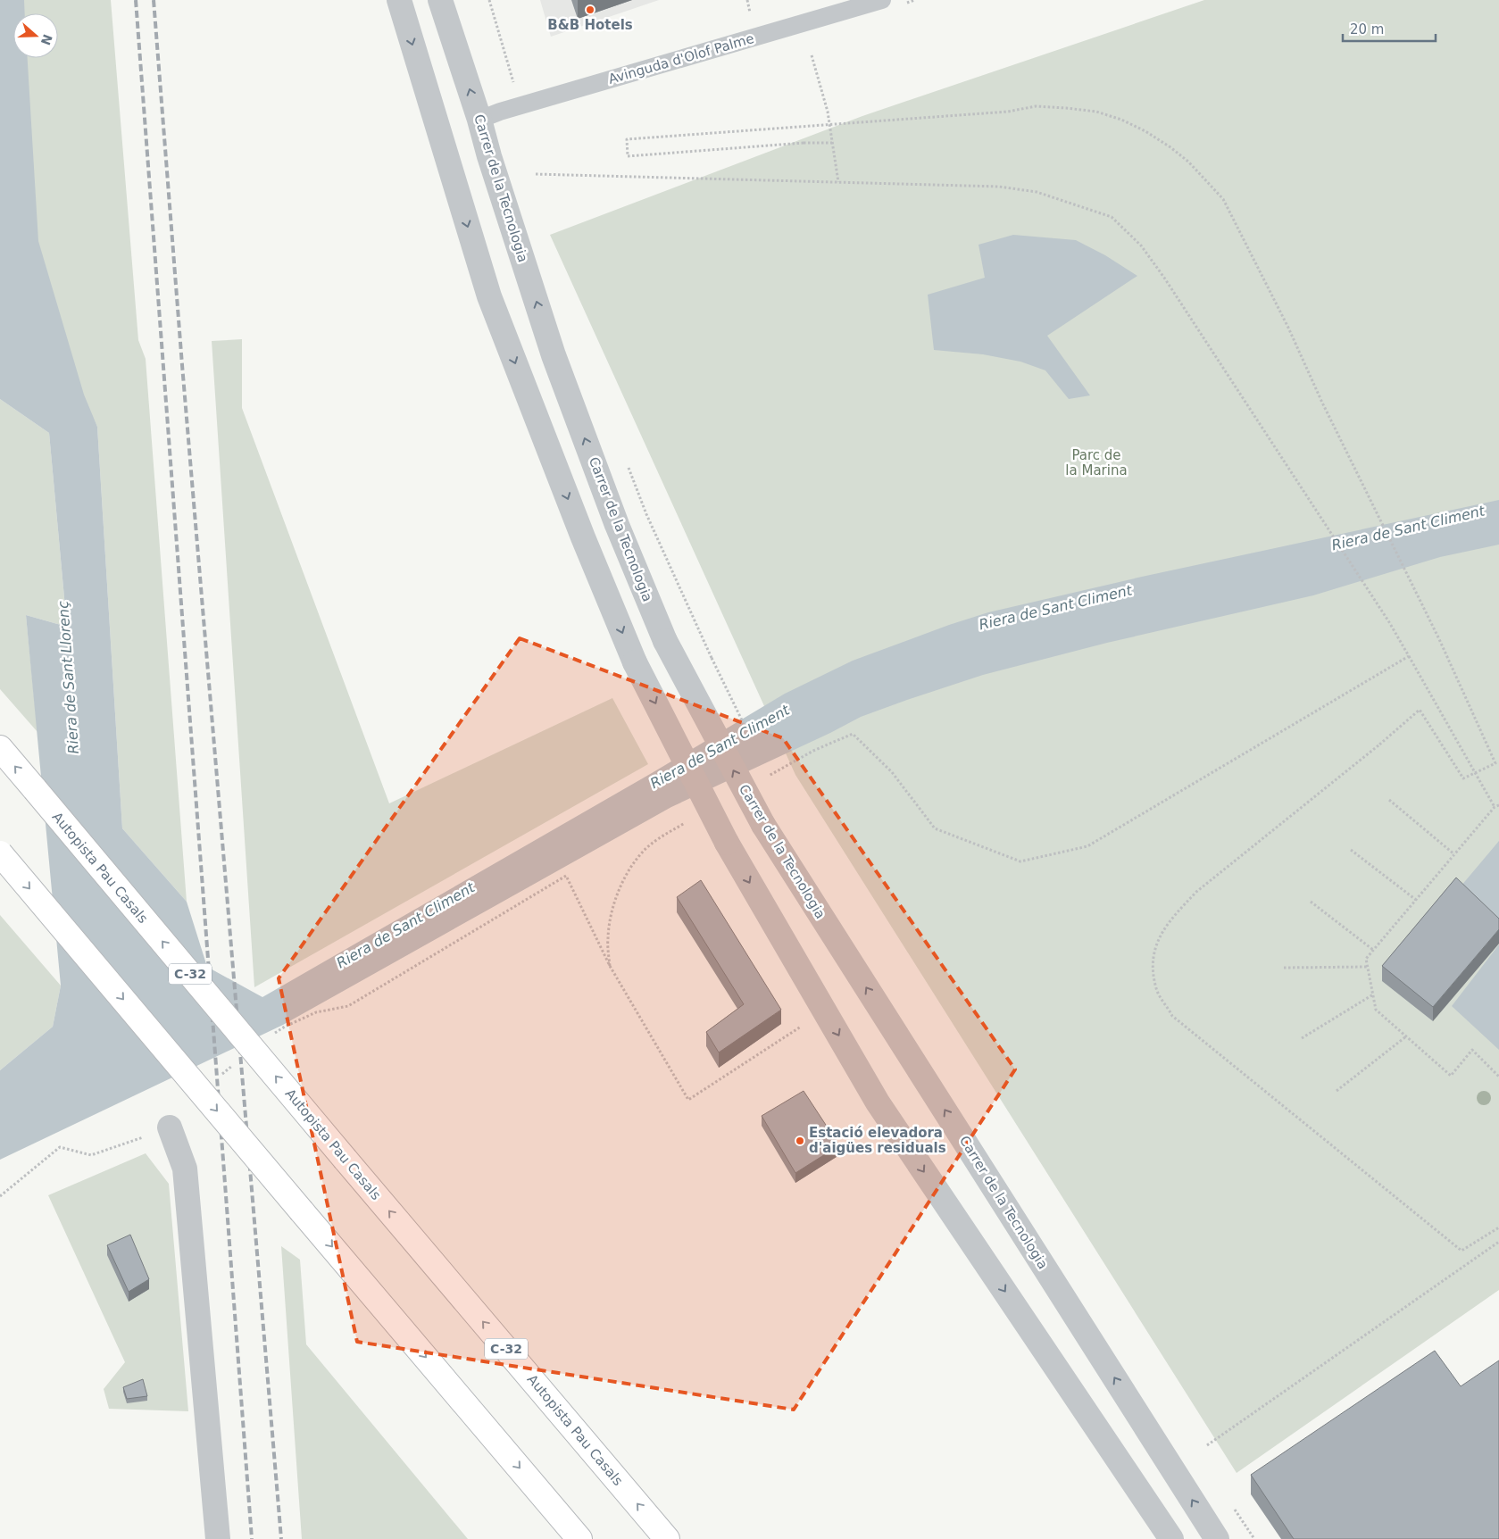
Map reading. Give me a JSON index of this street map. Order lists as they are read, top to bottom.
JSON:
{
  "streets": {
    "highway": ["Autopista Pau Casals", "C-32"],
    "street": ["Carrer de la Tecnologia"],
    "lane": ["Avinguda d'Olof Palme"]
  },
  "crossings": [
    ["Avinguda d'Olof Palme", "Carrer de la Tecnologia"]
  ],
  "water": ["Riera de Sant Climent", "Riera de Sant Llorenç"],
  "parks": ["Parc de la Marina"],
  "places": ["B&B Hotels", "Estació elevadora d'aigües residuals"],
  "scale_bar": "20 m",
  "north": "right"
}
